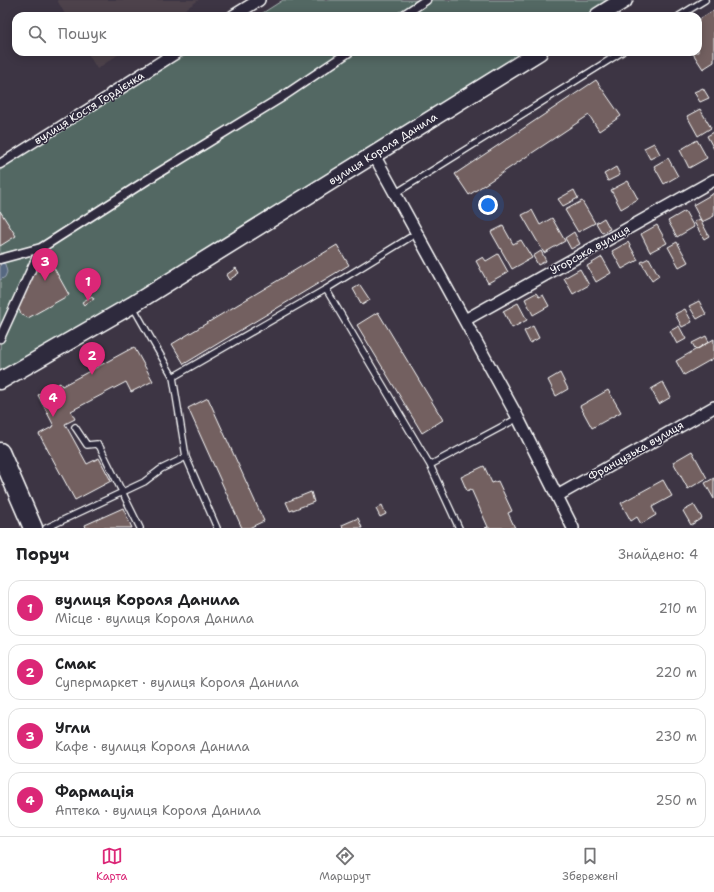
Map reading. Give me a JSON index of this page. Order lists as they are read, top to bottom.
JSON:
{
  "streets": {
    "main road": ["вулиця Короля Данила"],
    "street": ["вулиця Костя Гордієнка", "Угорська вулиця", "Французька вулиця"]
  },
  "page": {
    "search": "Пошук",
    "pins": [
      "3",
      "1",
      "2",
      "4"
    ],
    "heading": ["Поруч", "Знайдено: 4"],
    "list": [
      {
        "mark": "1",
        "name": "вулиця Короля Данила",
        "note": "Місце · вулиця Короля Данила",
        "value": "210 m"
      },
      {
        "mark": "2",
        "name": "Смак",
        "note": "Супермаркет · вулиця Короля Данила",
        "value": "220 m"
      },
      {
        "mark": "3",
        "name": "Угли",
        "note": "Кафе · вулиця Короля Данила",
        "value": "230 m"
      },
      {
        "mark": "4",
        "name": "Фармація",
        "note": "Аптека · вулиця Короля Данила",
        "value": "250 m"
      }
    ],
    "nav": ["Карта", "Маршрут", "Збережені"]
  }
}
